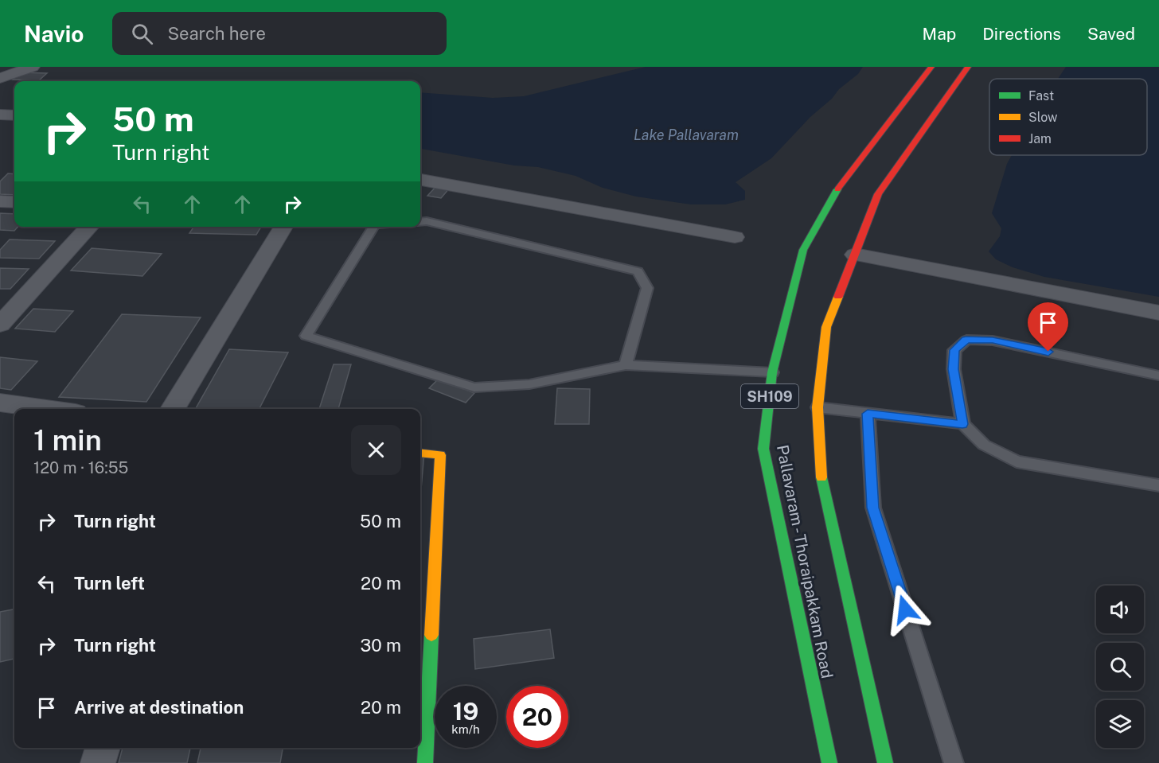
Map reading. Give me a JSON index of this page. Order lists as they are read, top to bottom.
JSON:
{
  "streets": {
    "main road": ["SH109", "Pallavaram - Thoraipakkam Road"]
  },
  "water": ["Lake Pallavaram"],
  "legend": ["Fast", "Slow", "Jam"],
  "page": {
    "header": "Navio",
    "search": "Search here",
    "nav": ["Map", "Directions", "Saved"],
    "turn": ["50 m", "Turn right"],
    "heading": ["1 min", "120 m · 16:55"],
    "list": [
      {
        "name": "Turn right",
        "value": "50 m"
      },
      {
        "name": "Turn left",
        "value": "20 m"
      },
      {
        "name": "Turn right",
        "value": "30 m"
      },
      {
        "name": "Arrive at destination",
        "value": "20 m"
      }
    ],
    "speed": "19 km/h",
    "limit": "20"
  }
}
